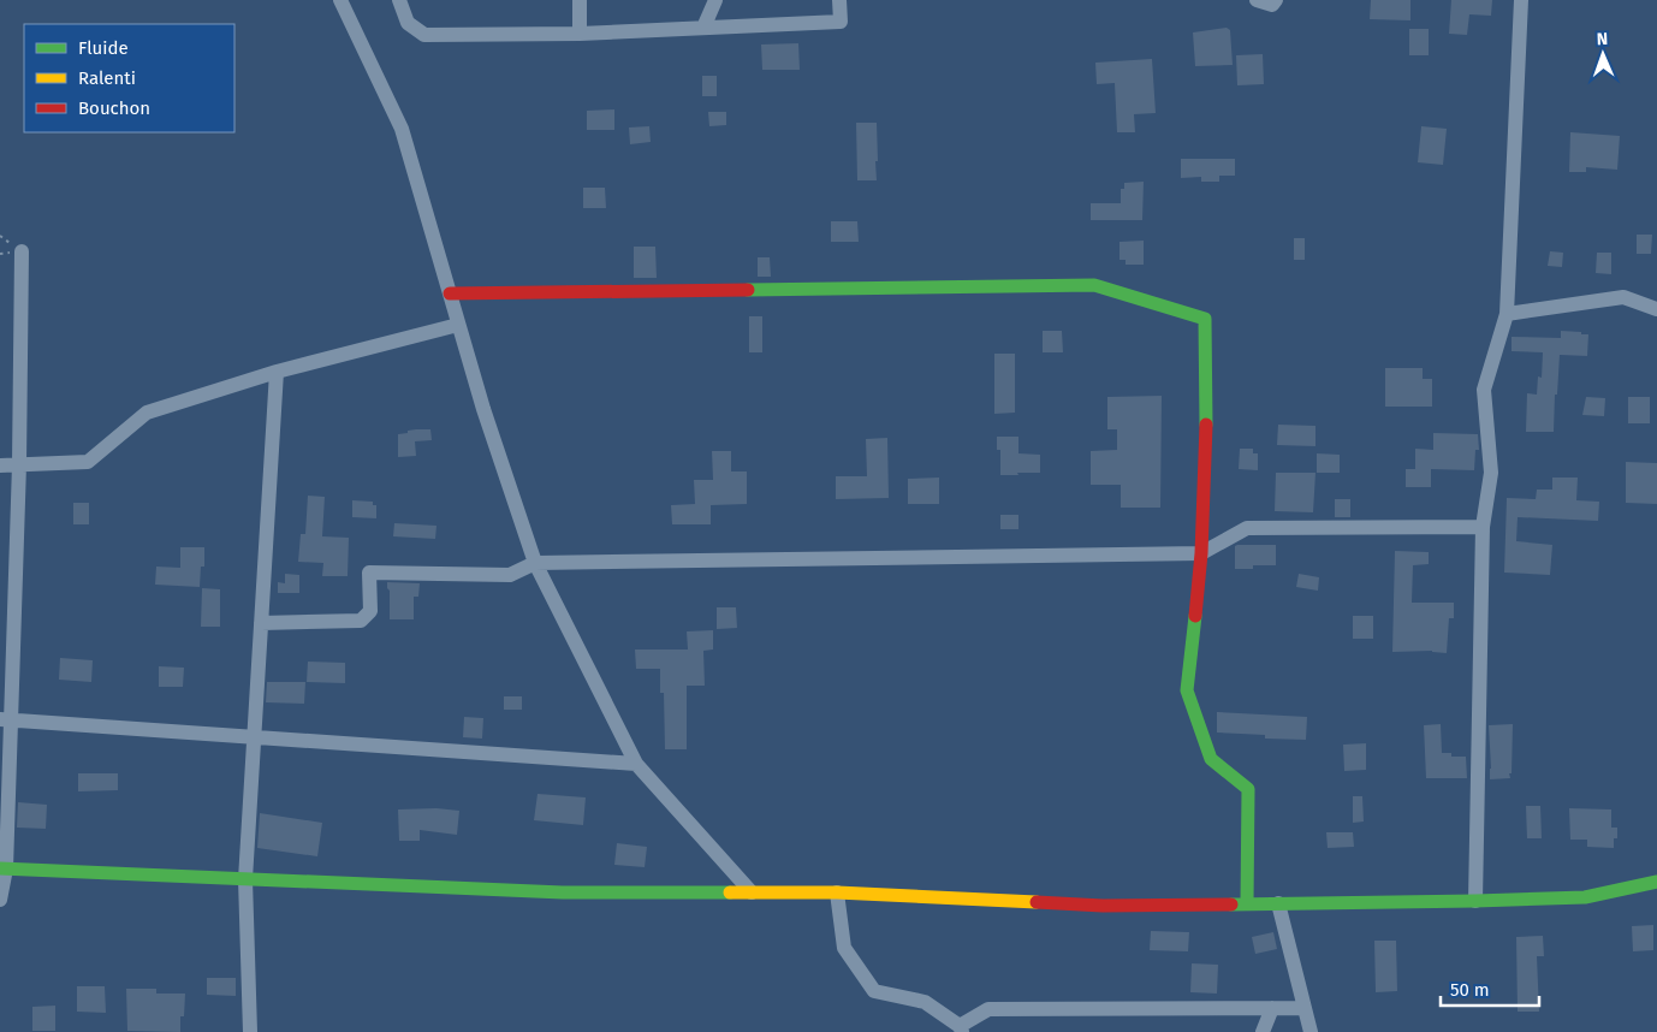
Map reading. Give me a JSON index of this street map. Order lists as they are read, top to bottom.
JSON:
{
  "legend": ["Fluide", "Ralenti", "Bouchon"],
  "scale_bar": "50 m",
  "north": "top"
}
